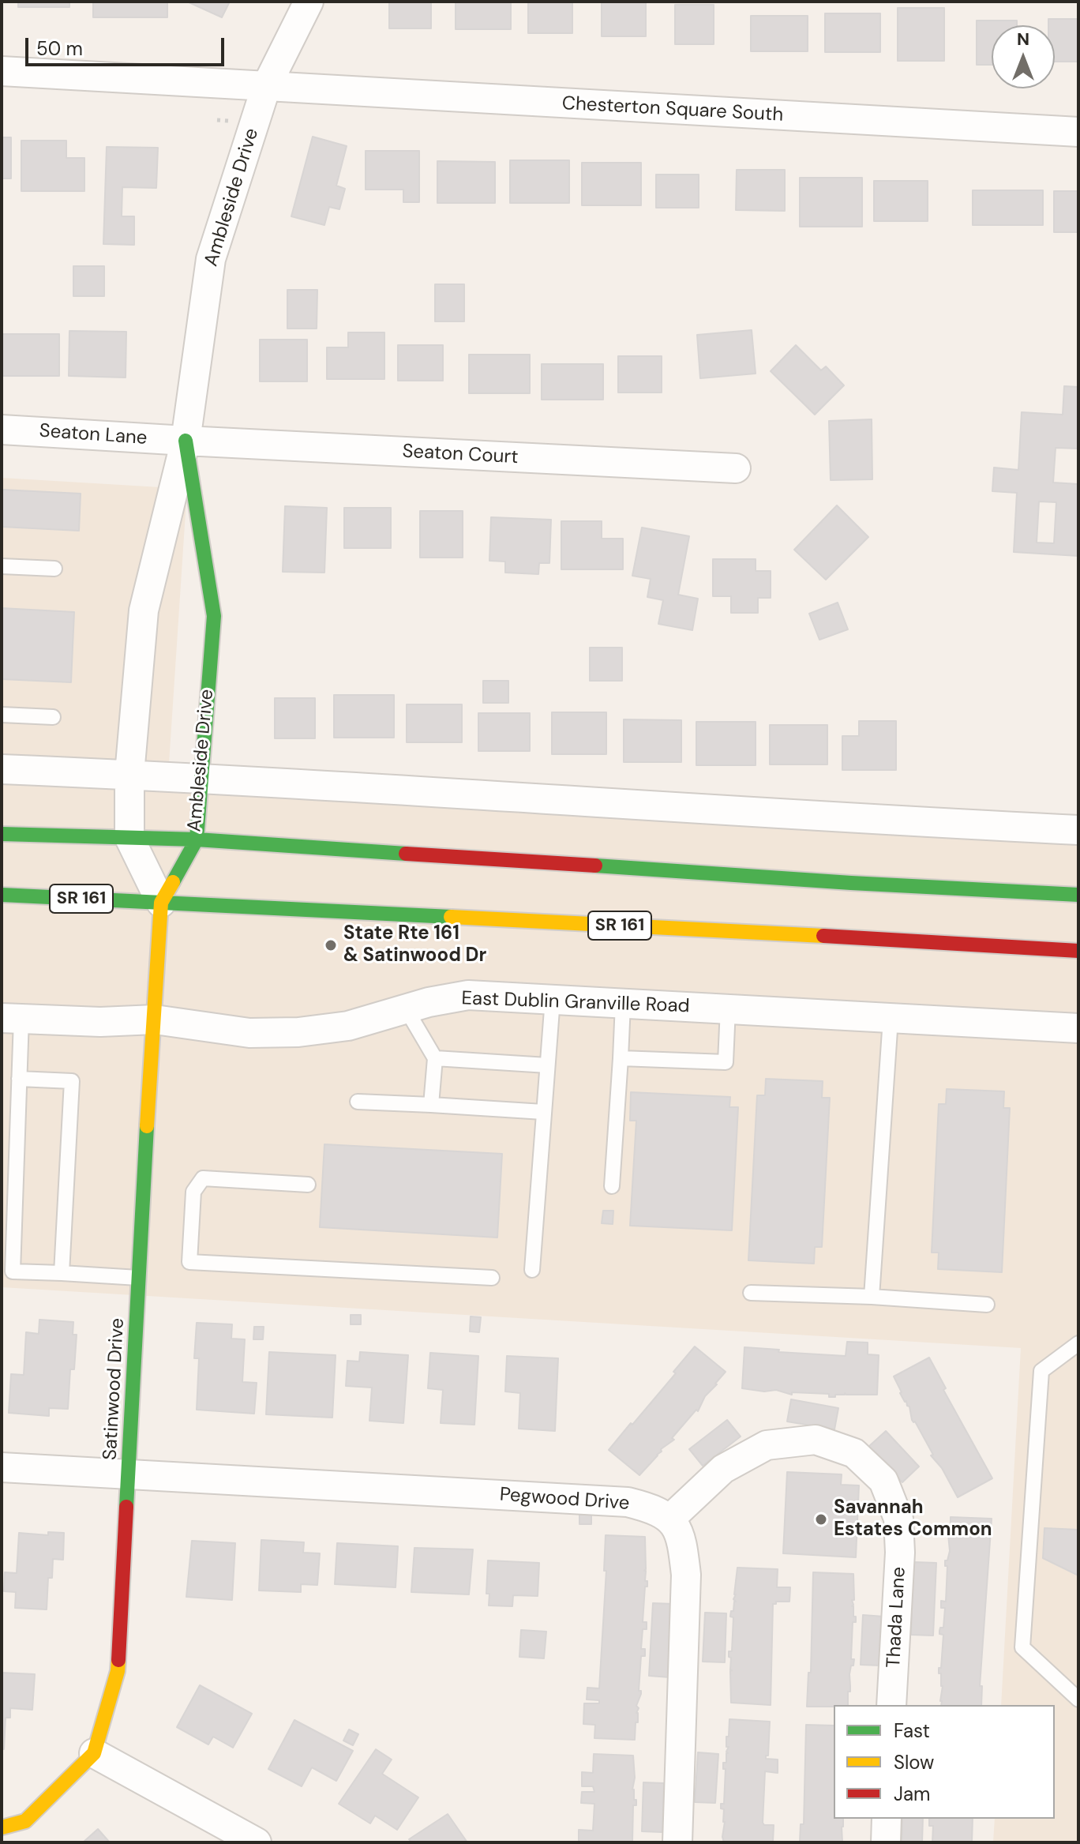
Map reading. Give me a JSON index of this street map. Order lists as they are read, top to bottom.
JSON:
{
  "streets": {
    "main road": ["Ambleside Drive", "SR 161", "Satinwood Drive"],
    "street": [
      "Chesterton Square South",
      "Seaton Lane",
      "Seaton Court",
      "East Dublin Granville Road",
      "Pegwood Drive",
      "Thada Lane"
    ]
  },
  "crossings": [
    ["Chesterton Square South", "Ambleside Drive"],
    ["Ambleside Drive", "Seaton Lane"],
    ["Ambleside Drive", "Seaton Court"],
    ["Ambleside Drive", "SR 161"],
    ["Ambleside Drive", "Satinwood Drive"],
    ["Seaton Lane", "Seaton Court"],
    ["SR 161", "Satinwood Drive"],
    ["East Dublin Granville Road", "Satinwood Drive"],
    ["Satinwood Drive", "Pegwood Drive"],
    ["Pegwood Drive", "Thada Lane"]
  ],
  "places": ["State Rte 161 & Satinwood Dr", "Savannah Estates Common"],
  "legend": ["Fast", "Slow", "Jam"],
  "scale_bar": "50 m",
  "north": "top"
}
